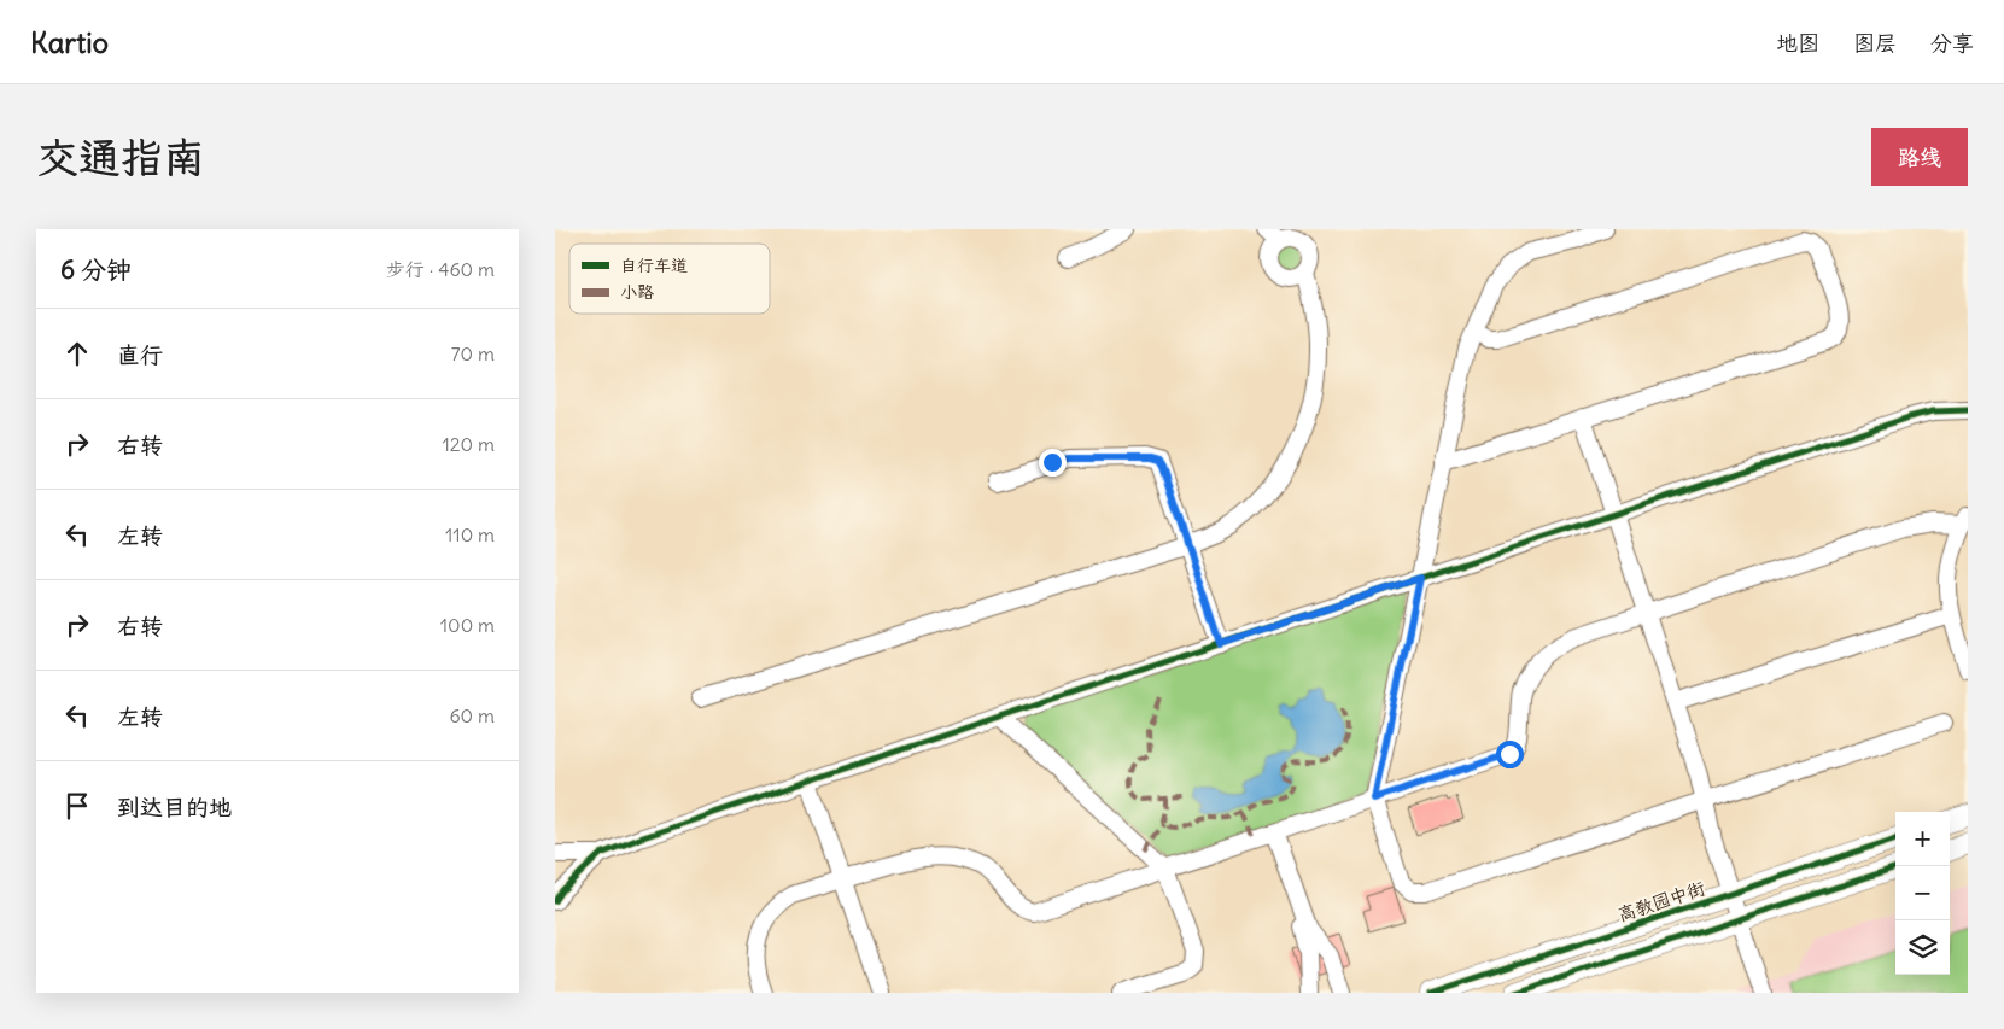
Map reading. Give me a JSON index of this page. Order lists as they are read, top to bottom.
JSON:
{
  "streets": {
    "main road": ["高教园中街"]
  },
  "legend": ["自行车道", "小路"],
  "page": {
    "header": "Kartio",
    "nav": ["地图", "图层", "分享"],
    "buttons": "路线",
    "title": "交通指南",
    "heading": ["6 分钟", "步行 · 460 m"],
    "list": [
      ["直行", "70 m"],
      ["右转", "120 m"],
      ["左转", "110 m"],
      ["右转", "100 m"],
      ["左转", "60 m"],
      "到达目的地"
    ],
    "map_buttons": ["+", "−"]
  }
}
